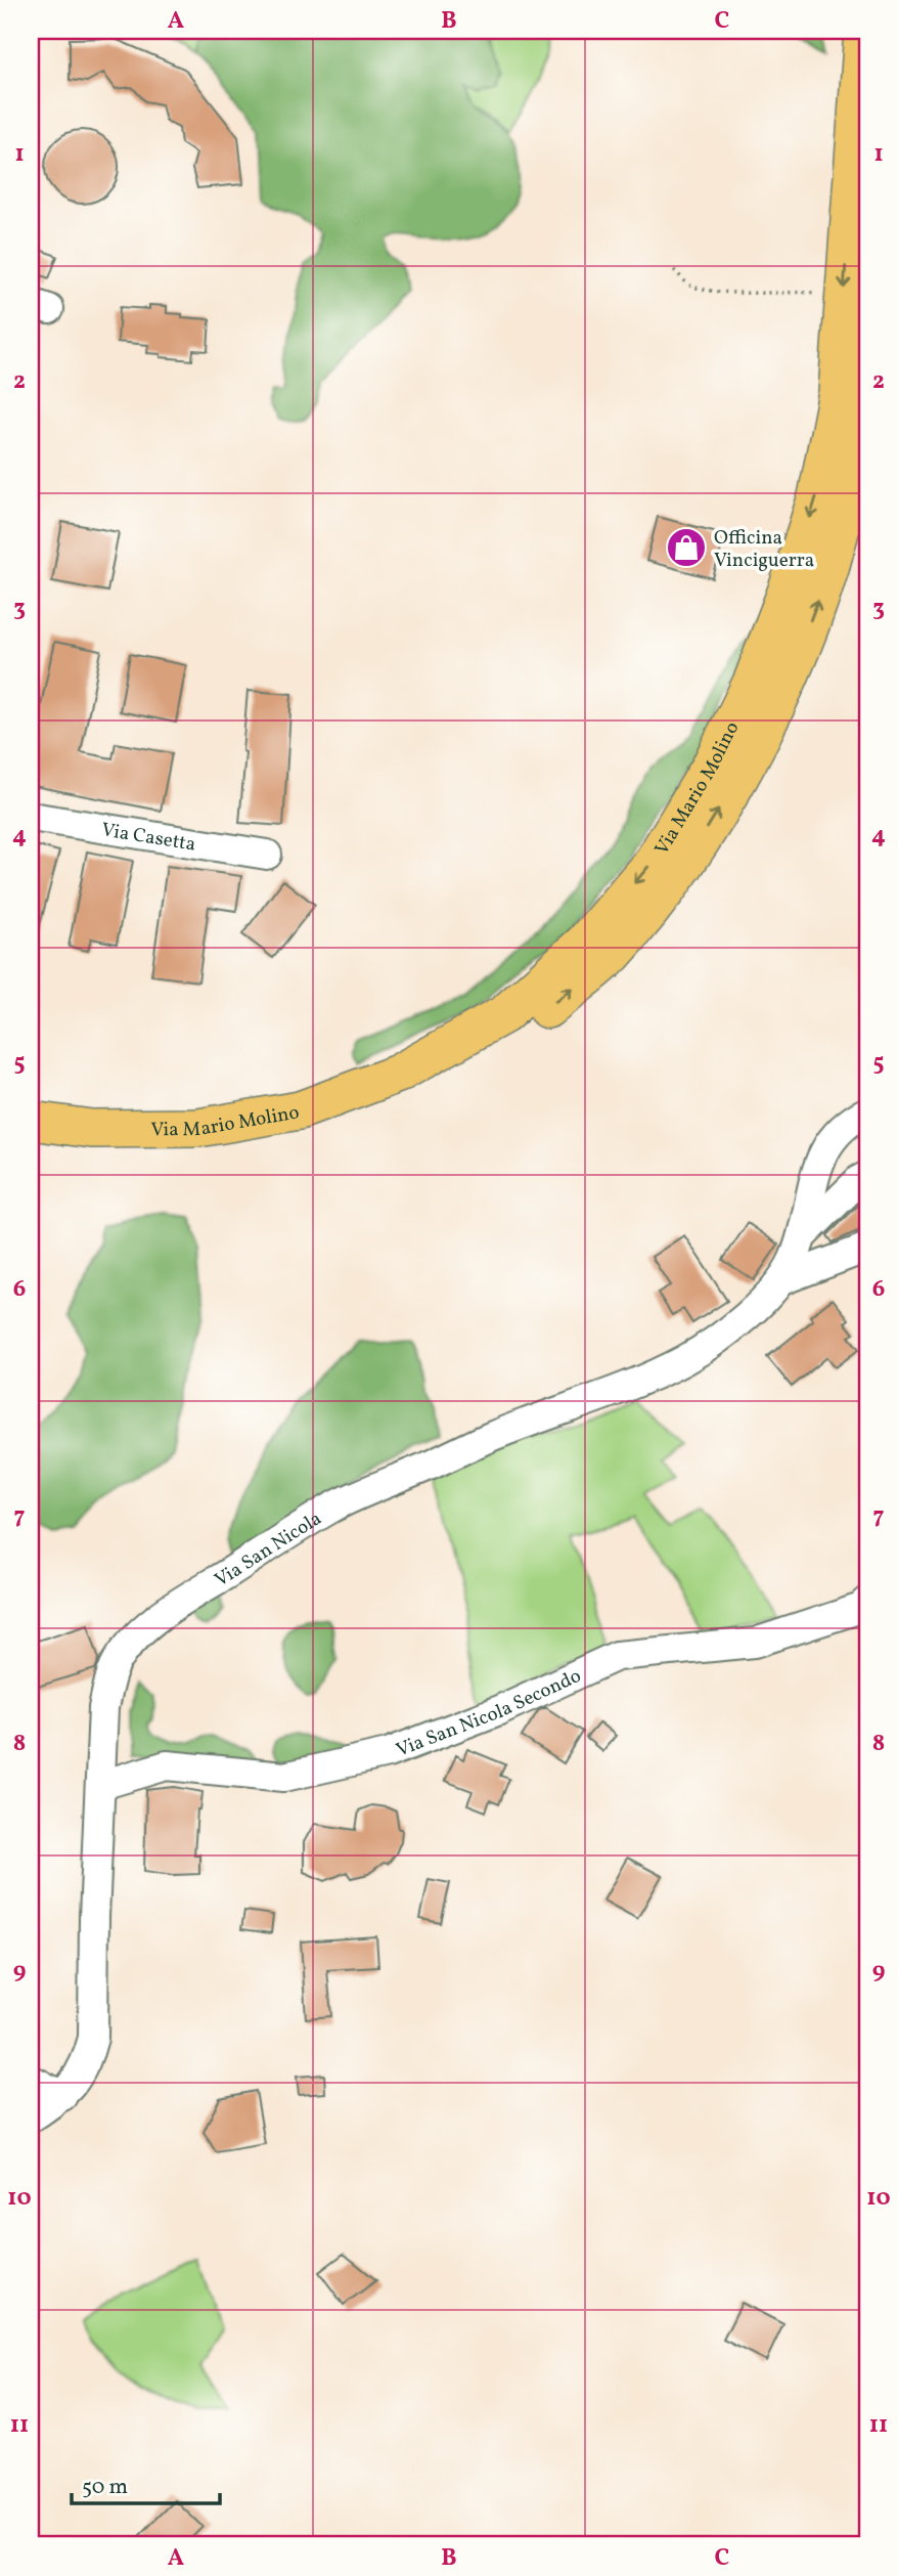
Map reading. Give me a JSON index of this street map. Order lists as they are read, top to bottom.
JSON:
{
  "streets": {
    "main road": ["Via Mario Molino"],
    "street": ["Via Casetta", "Via San Nicola", "Via San Nicola Secondo"]
  },
  "crossings": [
    ["Via San Nicola", "Via San Nicola Secondo"]
  ],
  "places": {
    "shop": ["Officina Vinciguerra"]
  },
  "scale_bar": "50 m",
  "grid": {
    "columns": ["A", "B", "C"],
    "rows": [
      "1",
      "2",
      "3",
      "4",
      "5",
      "6",
      "7",
      "8",
      "9",
      "10",
      "11"
    ]
  }
}
